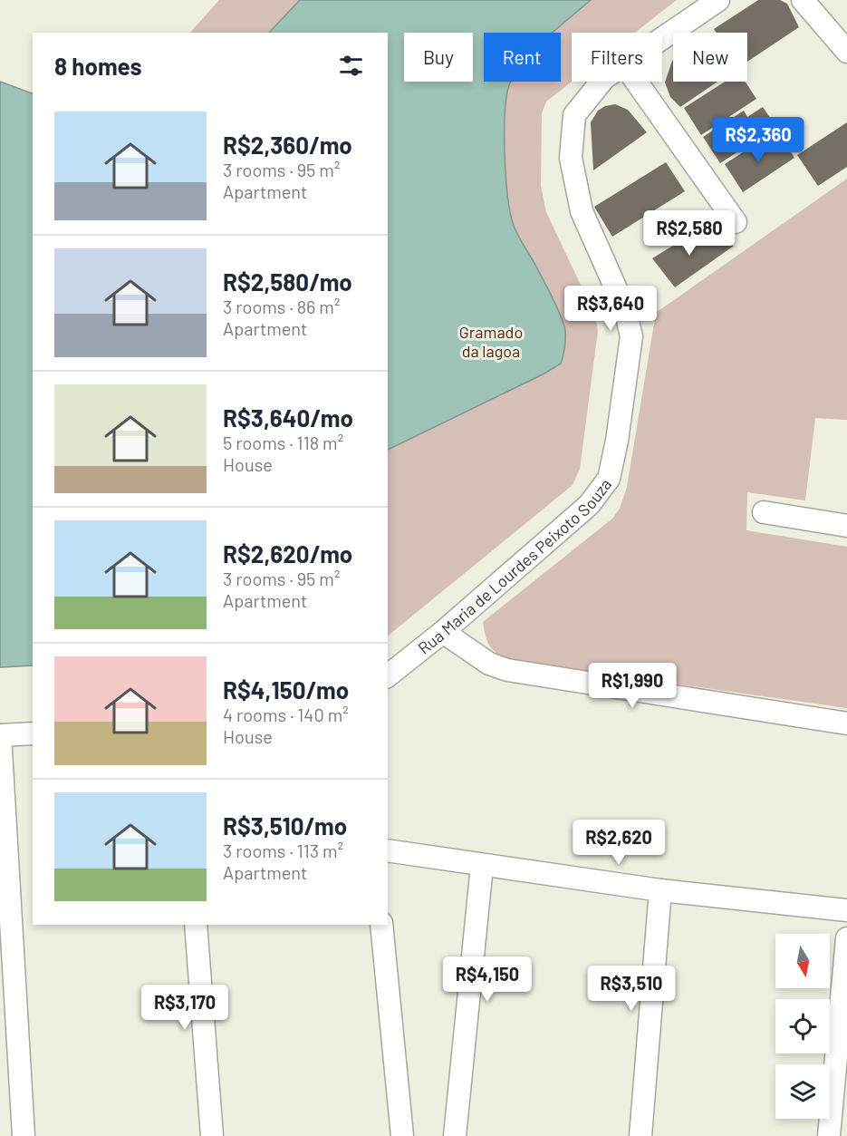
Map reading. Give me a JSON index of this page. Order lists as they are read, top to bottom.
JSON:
{
  "streets": {
    "street": ["Rua Maria de Lourdes Peixoto Souza"]
  },
  "parks": ["Gramado da lagoa"],
  "north": "bottom",
  "page": {
    "chip": [
      "Buy",
      "Rent",
      "Filters",
      "New"
    ],
    "heading": "8 homes",
    "list": [
      {
        "name": "R$2,360/mo",
        "note": "3 rooms · 95 m² · Apartment"
      },
      {
        "name": "R$2,580/mo",
        "note": "3 rooms · 86 m² · Apartment"
      },
      {
        "name": "R$3,640/mo",
        "note": "5 rooms · 118 m² · House"
      },
      {
        "name": "R$2,620/mo",
        "note": "3 rooms · 95 m² · Apartment"
      },
      {
        "name": "R$4,150/mo",
        "note": "4 rooms · 140 m² · House"
      },
      {
        "name": "R$3,510/mo",
        "note": "3 rooms · 113 m² · Apartment"
      }
    ],
    "price": [
      "R$2,360",
      "R$2,580",
      "R$3,640",
      "R$1,990",
      "R$2,620",
      "R$4,150",
      "R$3,510",
      "R$3,170"
    ]
  }
}
